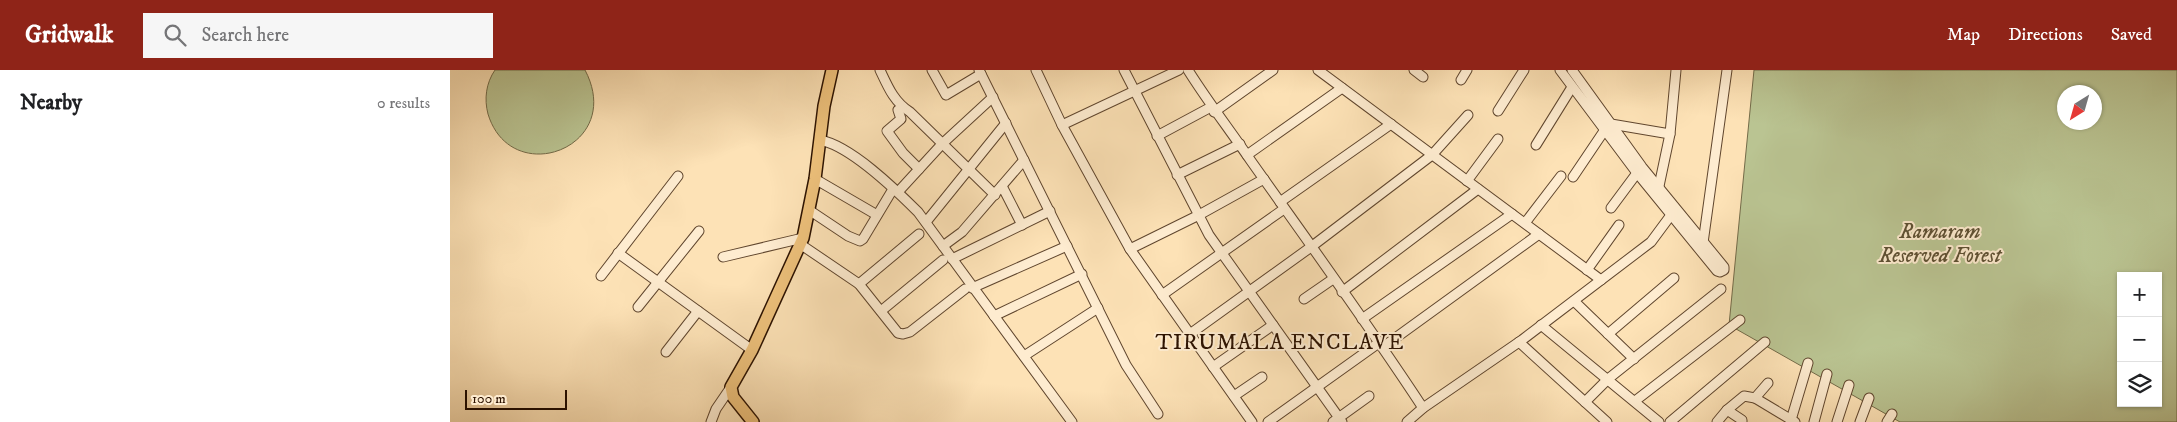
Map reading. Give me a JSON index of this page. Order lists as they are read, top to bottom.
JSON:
{
  "districts": ["TIRUMALA ENCLAVE"],
  "parks": ["Ramaram Reserved Forest"],
  "scale_bar": "100 m",
  "north": "bottom left",
  "page": {
    "header": "Gridwalk",
    "search": "Search here",
    "nav": ["Map", "Directions", "Saved"],
    "heading": ["Nearby", "0 results"],
    "map_buttons": ["+", "−"],
    "scale": "100 m"
  }
}
